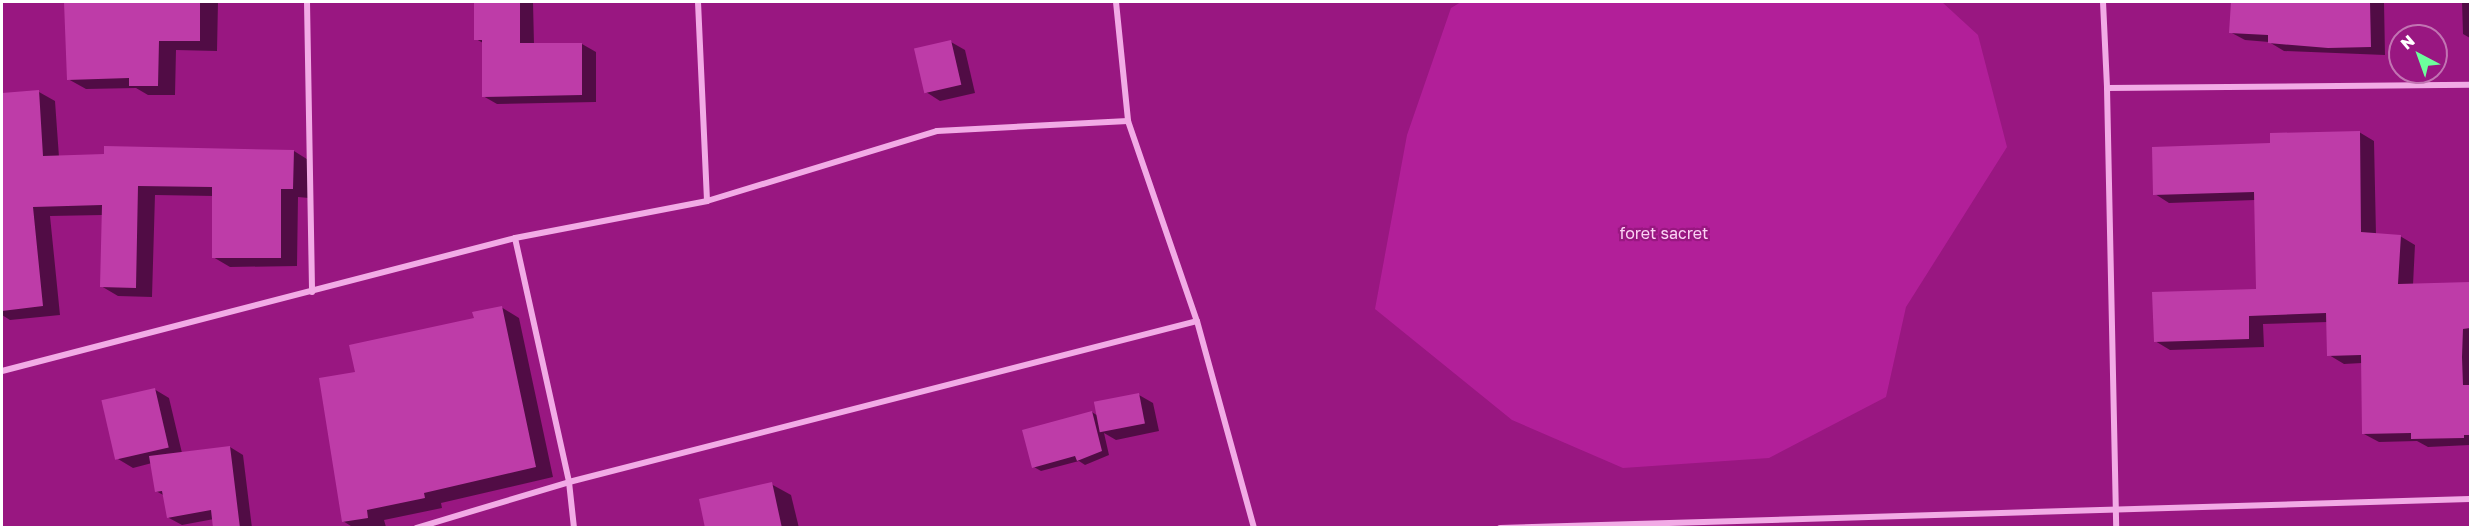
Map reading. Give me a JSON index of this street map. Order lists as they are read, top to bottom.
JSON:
{
  "parks": ["foret sacret"],
  "north": "top left"
}
